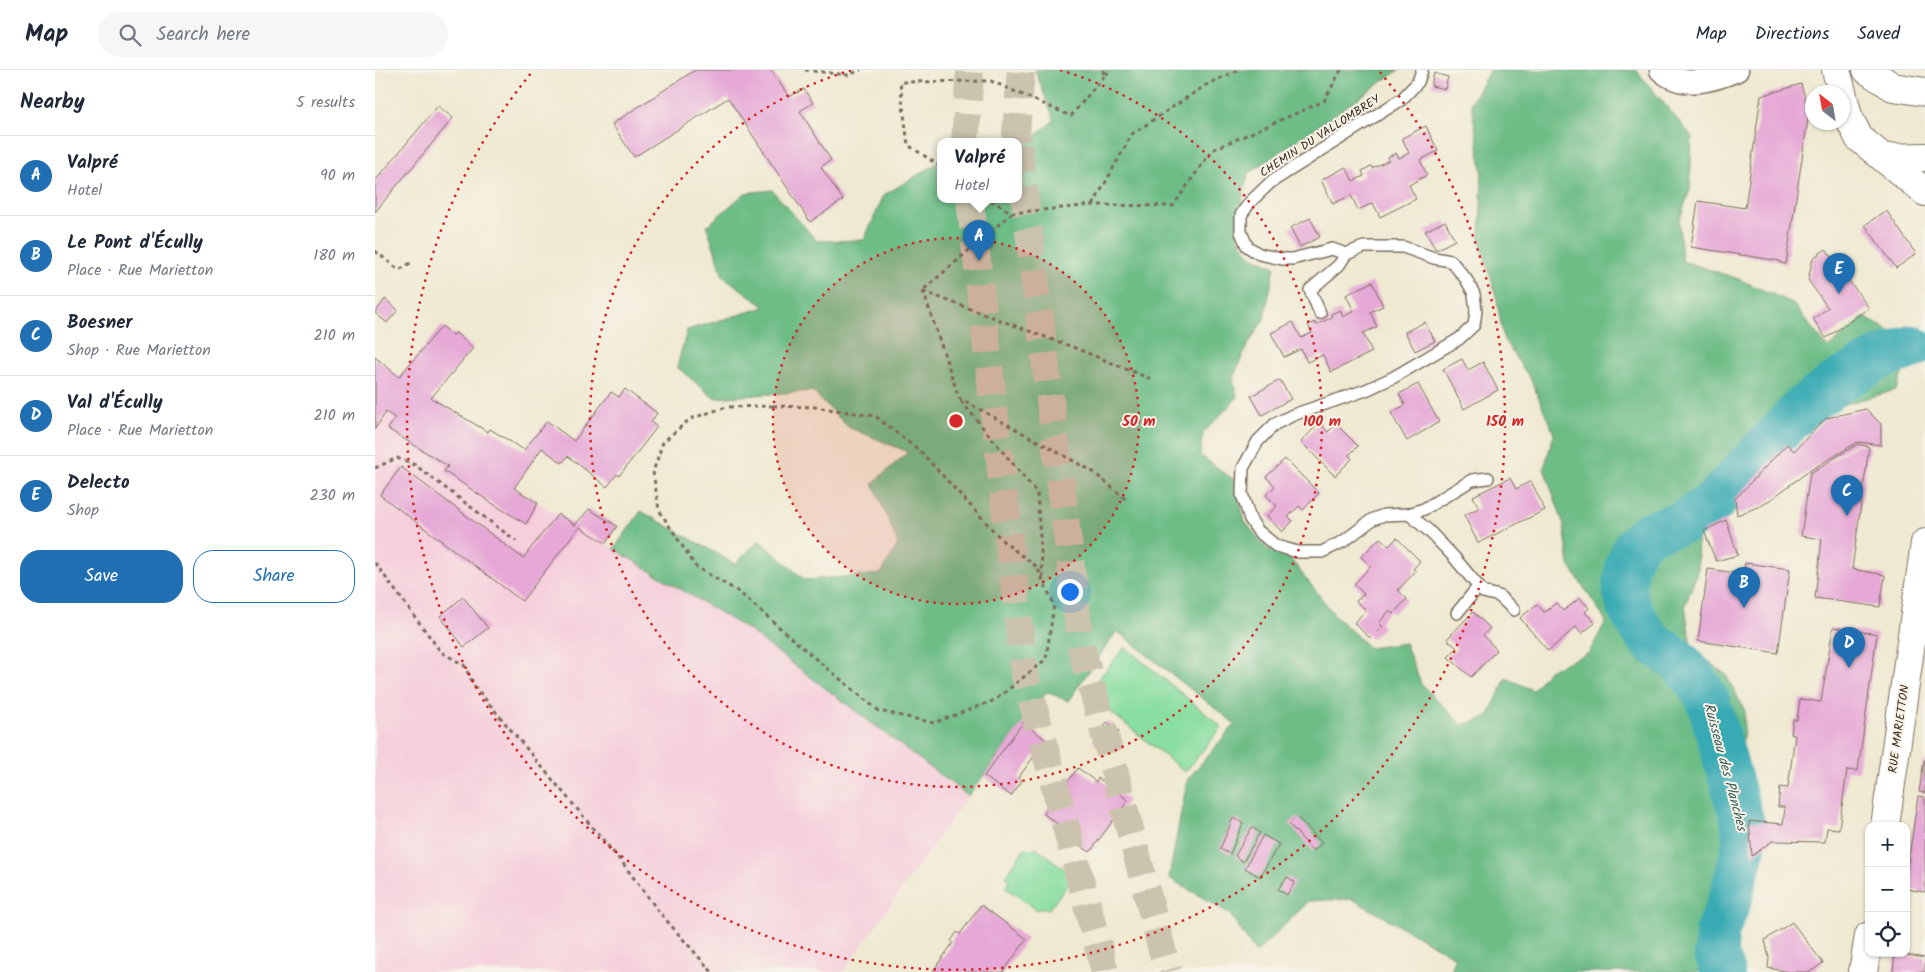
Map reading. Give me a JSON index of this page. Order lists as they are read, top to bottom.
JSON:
{
  "streets": {
    "main road": ["RUE MARIETTON"],
    "lane": ["CHEMIN DU VALLOMBREY"]
  },
  "water": ["Ruisseau des Planches"],
  "north": "top left",
  "page": {
    "header": "Map",
    "search": "Search here",
    "nav": ["Map", "Directions", "Saved"],
    "heading": ["Nearby", "5 results"],
    "list": [
      {
        "mark": "A",
        "name": "Valpré",
        "note": "Hotel",
        "value": "90 m"
      },
      {
        "mark": "B",
        "name": "Le Pont d'Écully",
        "note": "Place · Rue Marietton",
        "value": "180 m"
      },
      {
        "mark": "C",
        "name": "Boesner",
        "note": "Shop · Rue Marietton",
        "value": "210 m"
      },
      {
        "mark": "D",
        "name": "Val d'Écully",
        "note": "Place · Rue Marietton",
        "value": "210 m"
      },
      {
        "mark": "E",
        "name": "Delecto",
        "note": "Shop",
        "value": "230 m"
      }
    ],
    "popup": ["Valpré", "Hotel"],
    "pins": [
      "A",
      "E",
      "C",
      "B",
      "D"
    ],
    "buttons": ["Save", "Share"],
    "map_buttons": ["+", "−"]
  },
  "rings": ["50 m", "100 m", "150 m"]
}
